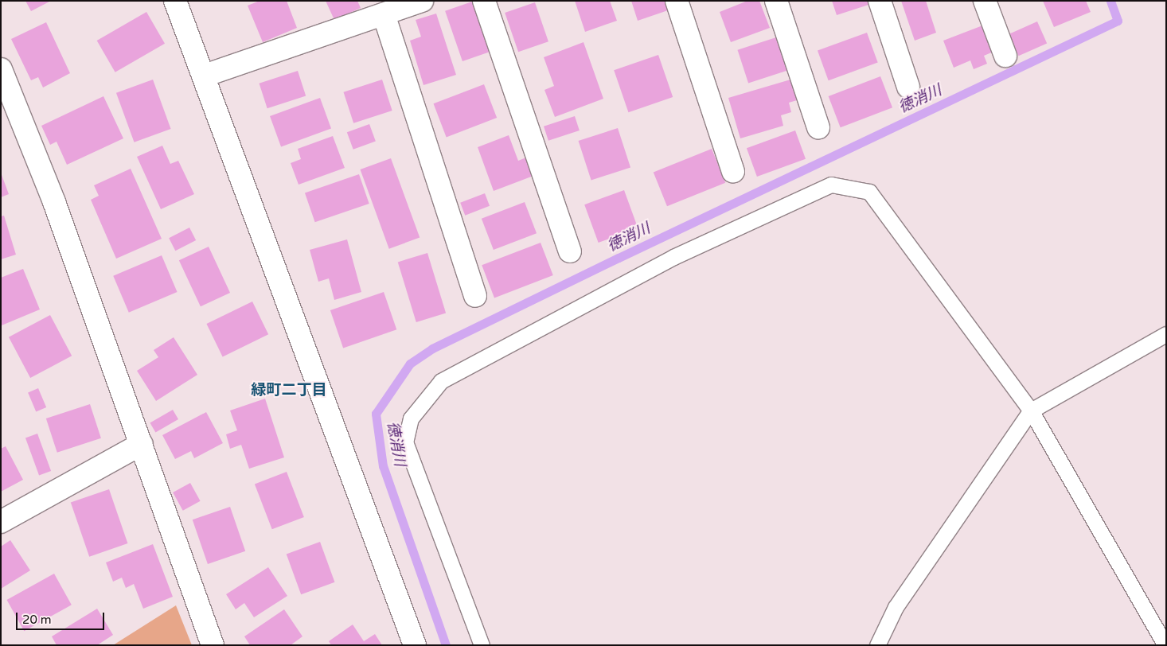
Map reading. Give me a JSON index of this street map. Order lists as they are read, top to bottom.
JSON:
{
  "districts": ["緑町二丁目"],
  "water": ["徳消川"],
  "scale_bar": "20 m"
}
